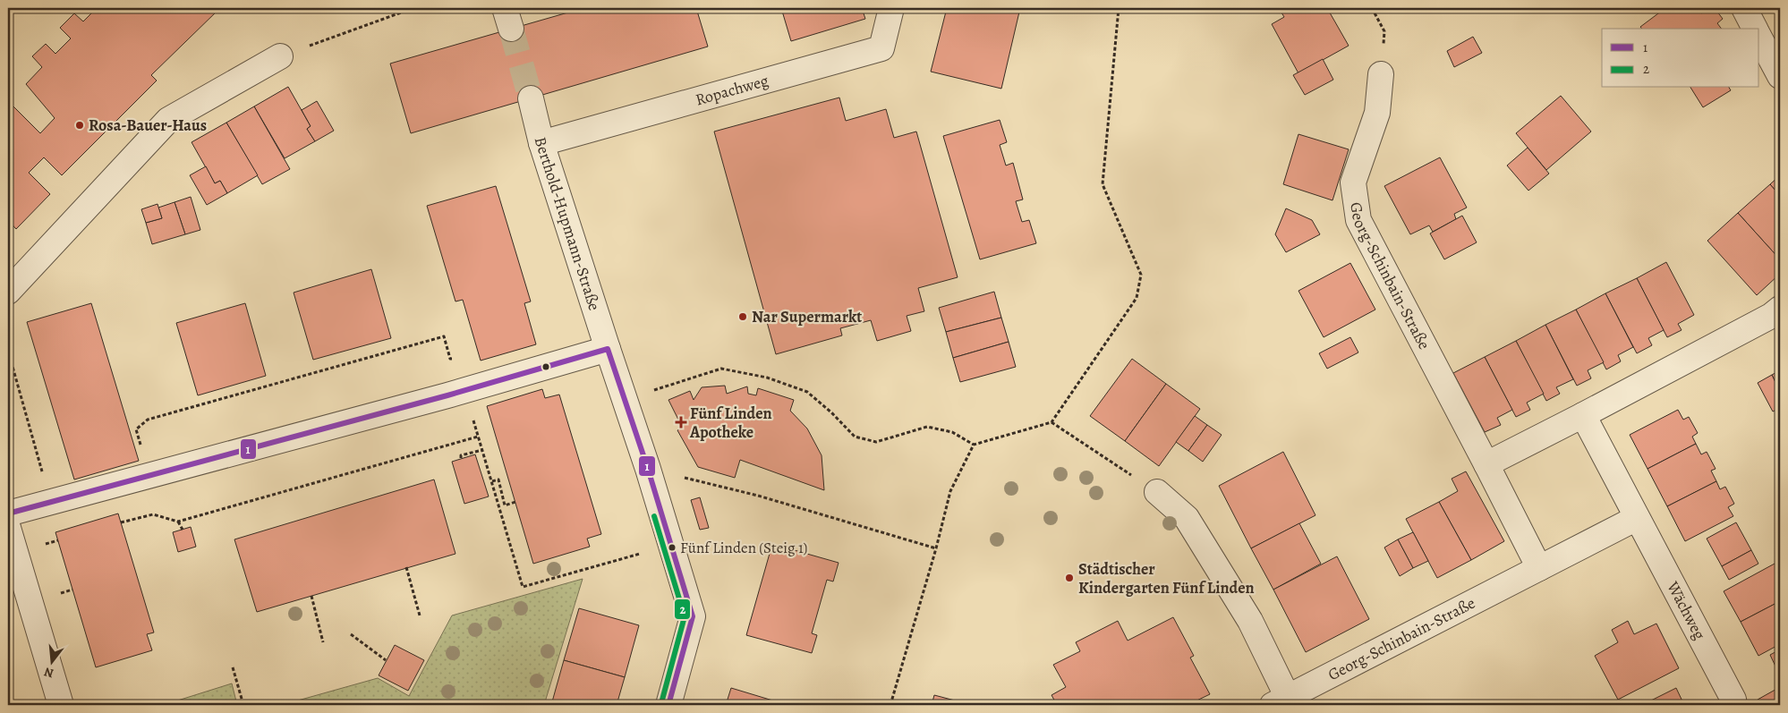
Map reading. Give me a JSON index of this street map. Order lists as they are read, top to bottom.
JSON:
{
  "streets": {
    "street": [
      "Ropachweg",
      "Berthold-Hupmann-Straße",
      "Georg-Schinbain-Straße",
      "Wächweg"
    ]
  },
  "crossings": [
    ["Ropachweg", "Berthold-Hupmann-Straße"],
    ["Georg-Schinbain-Straße", "Wächweg"]
  ],
  "places": {
    "other": [
      "Rosa-Bauer-Haus",
      "Nar Supermarkt",
      "Fünf Linden (Steig 1)",
      "Städtischer Kindergarten Fünf Linden"
    ],
    "health": ["Fünf Linden Apotheke"]
  },
  "lines": ["transit line 1", "transit line 2"],
  "legend": ["1", "2"],
  "north": "bottom"
}
